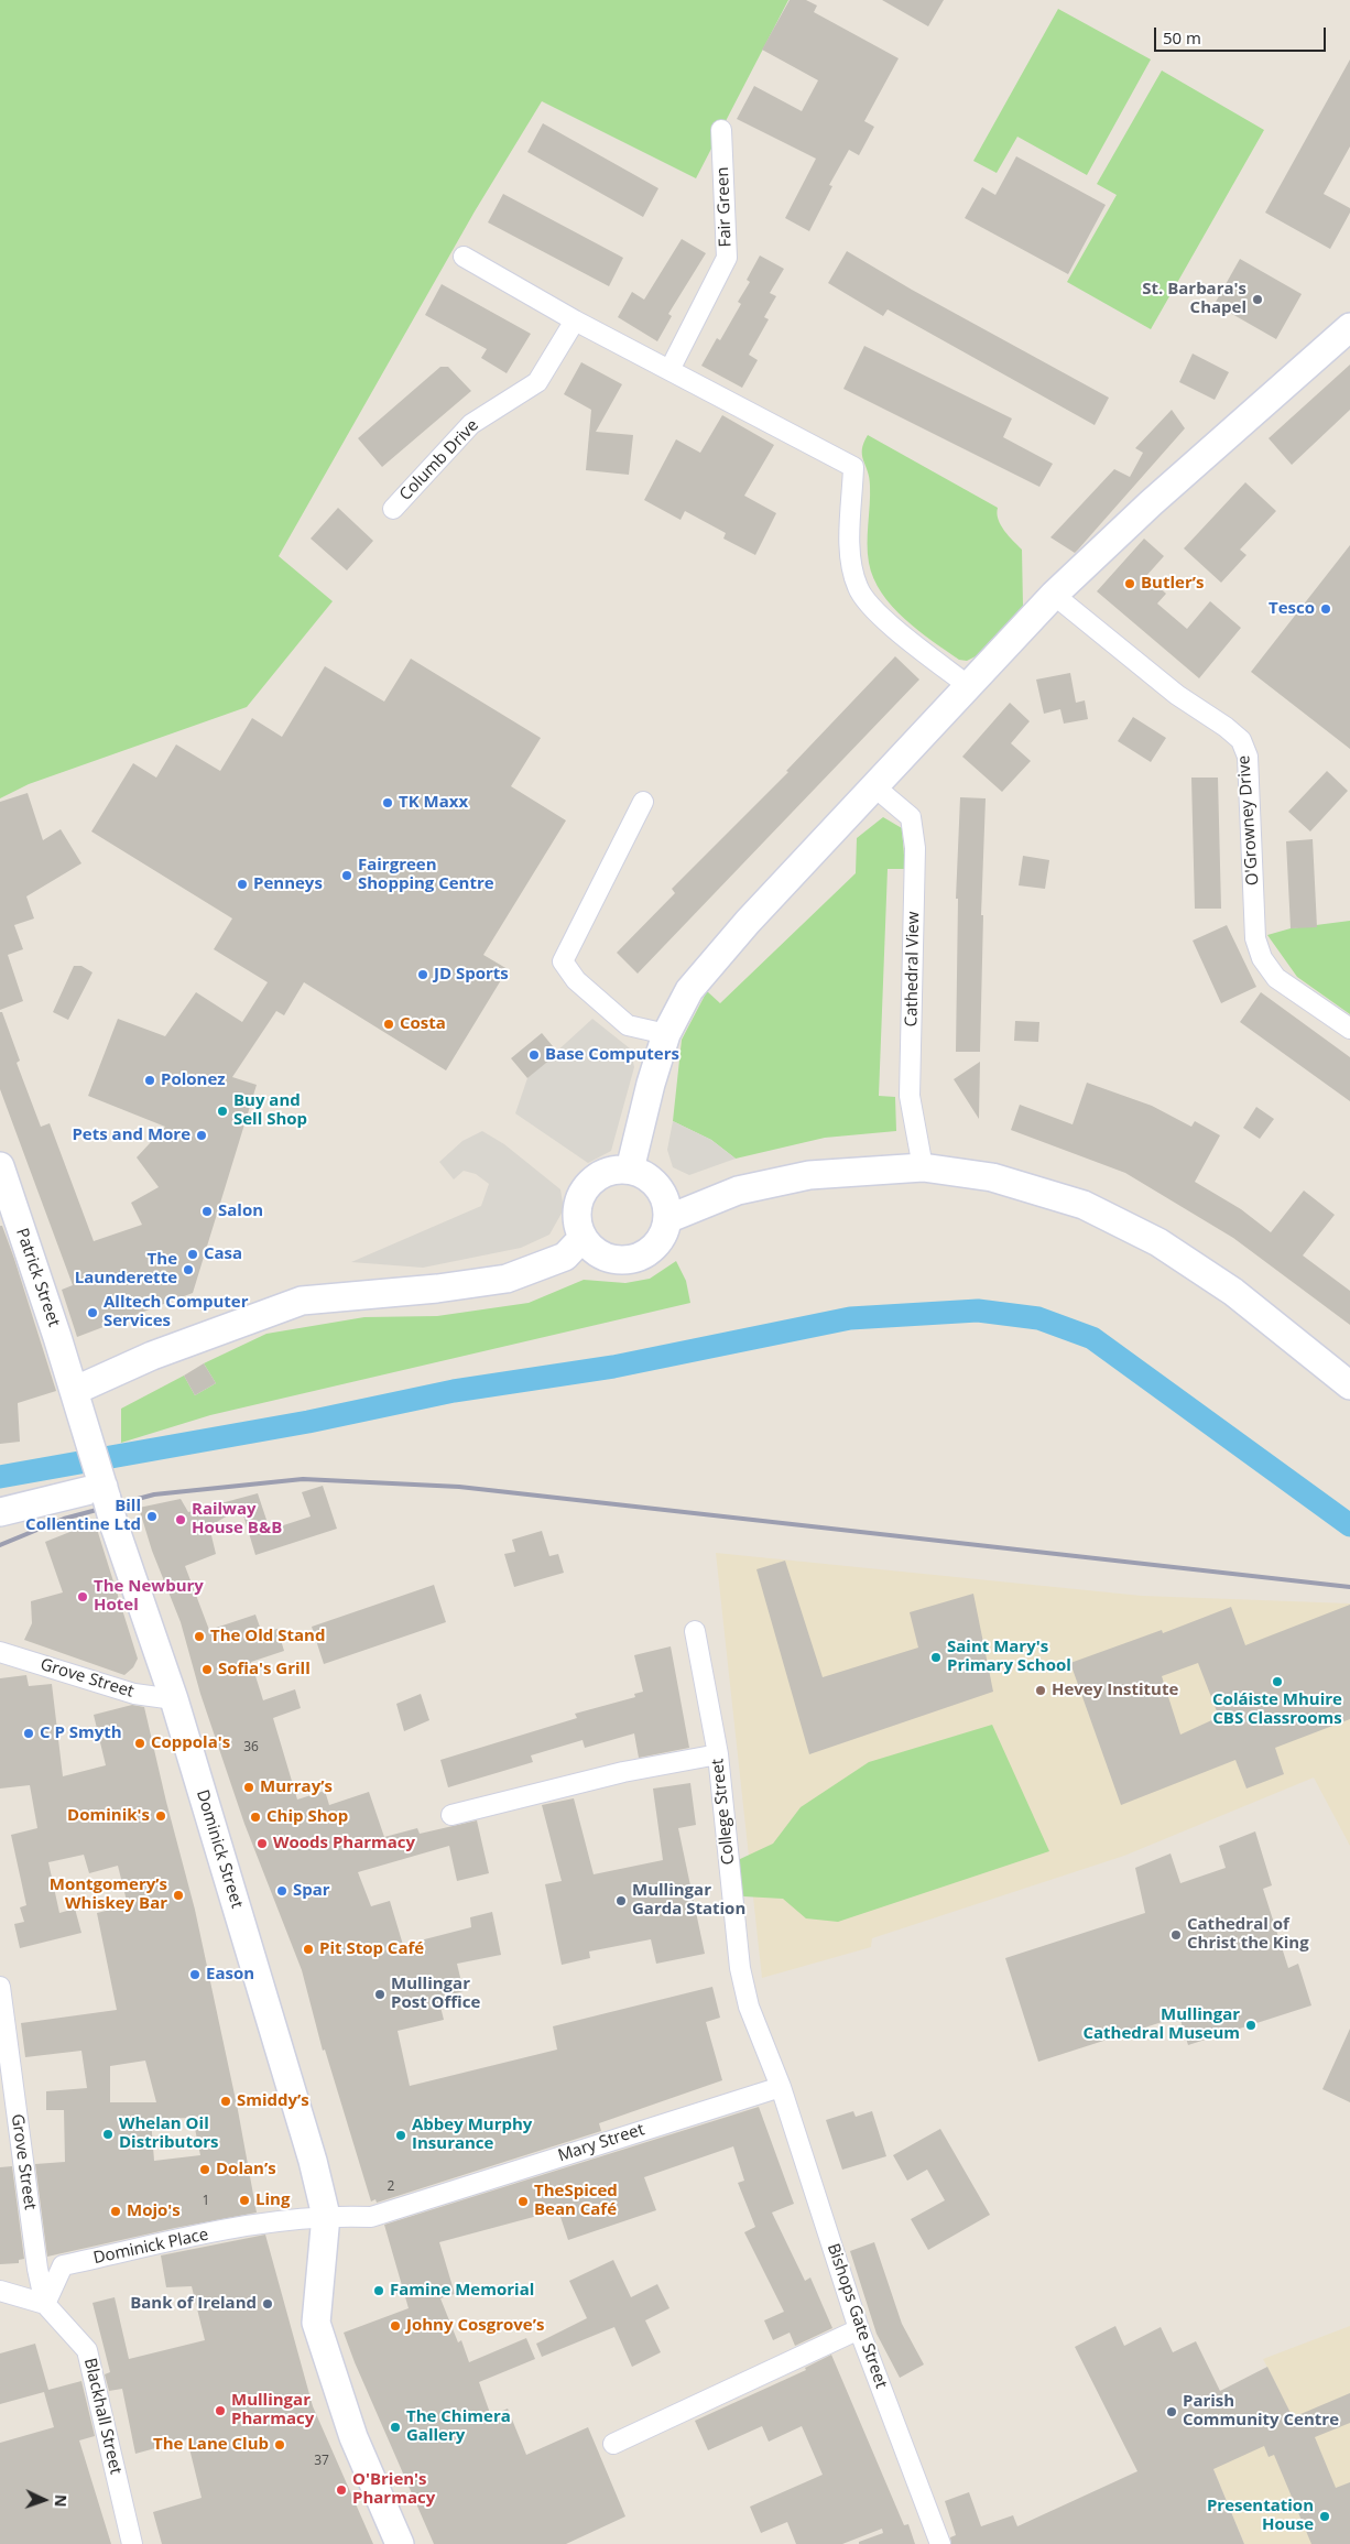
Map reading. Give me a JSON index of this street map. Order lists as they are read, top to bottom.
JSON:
{
  "streets": {
    "street": [
      "Fair Green",
      "Columb Drive",
      "O'Growney Drive",
      "Cathedral View",
      "Patrick Street",
      "Grove Street",
      "College Street",
      "Dominick Street",
      "Mary Street",
      "Dominick Place",
      "Bishops Gate Street",
      "Blackhall Street"
    ]
  },
  "crossings": [
    ["Patrick Street", "Dominick Street"],
    ["Grove Street", "Dominick Street"],
    ["Grove Street", "Dominick Place"],
    ["Grove Street", "Blackhall Street"],
    ["College Street", "Mary Street"],
    ["College Street", "Bishops Gate Street"],
    ["Dominick Street", "Mary Street"],
    ["Dominick Street", "Dominick Place"],
    ["Mary Street", "Dominick Place"],
    ["Mary Street", "Bishops Gate Street"],
    ["Dominick Place", "Blackhall Street"]
  ],
  "places": [
    "St. Barbara's Chapel",
    "Butler’s",
    "Tesco",
    "TK Maxx",
    "Fairgreen Shopping Centre",
    "Penneys",
    "JD Sports",
    "Costa",
    "Base Computers",
    "Polonez",
    "Buy and Sell Shop",
    "Pets and More",
    "Salon",
    "Casa",
    "The Launderette",
    "Alltech Computer Services",
    "Bill Collentine Ltd",
    "Railway House B&B",
    "The Newbury Hotel",
    "The Old Stand",
    "Saint Mary's Primary School",
    "Sofia's Grill",
    "Coláiste Mhuire CBS Classrooms",
    "Hevey Institute",
    "C P Smyth",
    "Coppola's",
    "Murray’s",
    "Dominik's",
    "Chip Shop",
    "Woods Pharmacy",
    "Spar",
    "Montgomery’s Whiskey Bar",
    "Mullingar Garda Station",
    "Cathedral of Christ the King",
    "Pit Stop Café",
    "Eason",
    "Mullingar Post Office",
    "Mullingar Cathedral Museum",
    "Smiddy’s",
    "Whelan Oil Distributors",
    "Abbey Murphy Insurance",
    "Dolan’s",
    "Ling",
    "TheSpiced Bean Café",
    "Mojo's",
    "Famine Memorial",
    "Bank of Ireland",
    "Johny Cosgrove’s",
    "Mullingar Pharmacy",
    "Parish Community Centre",
    "The Chimera Gallery",
    "The Lane Club",
    "O'Brien's Pharmacy",
    "Presentation House"
  ],
  "house_numbers": [
    "36",
    "2",
    "1",
    "37"
  ],
  "scale_bar": "50 m",
  "north": "right"
}
